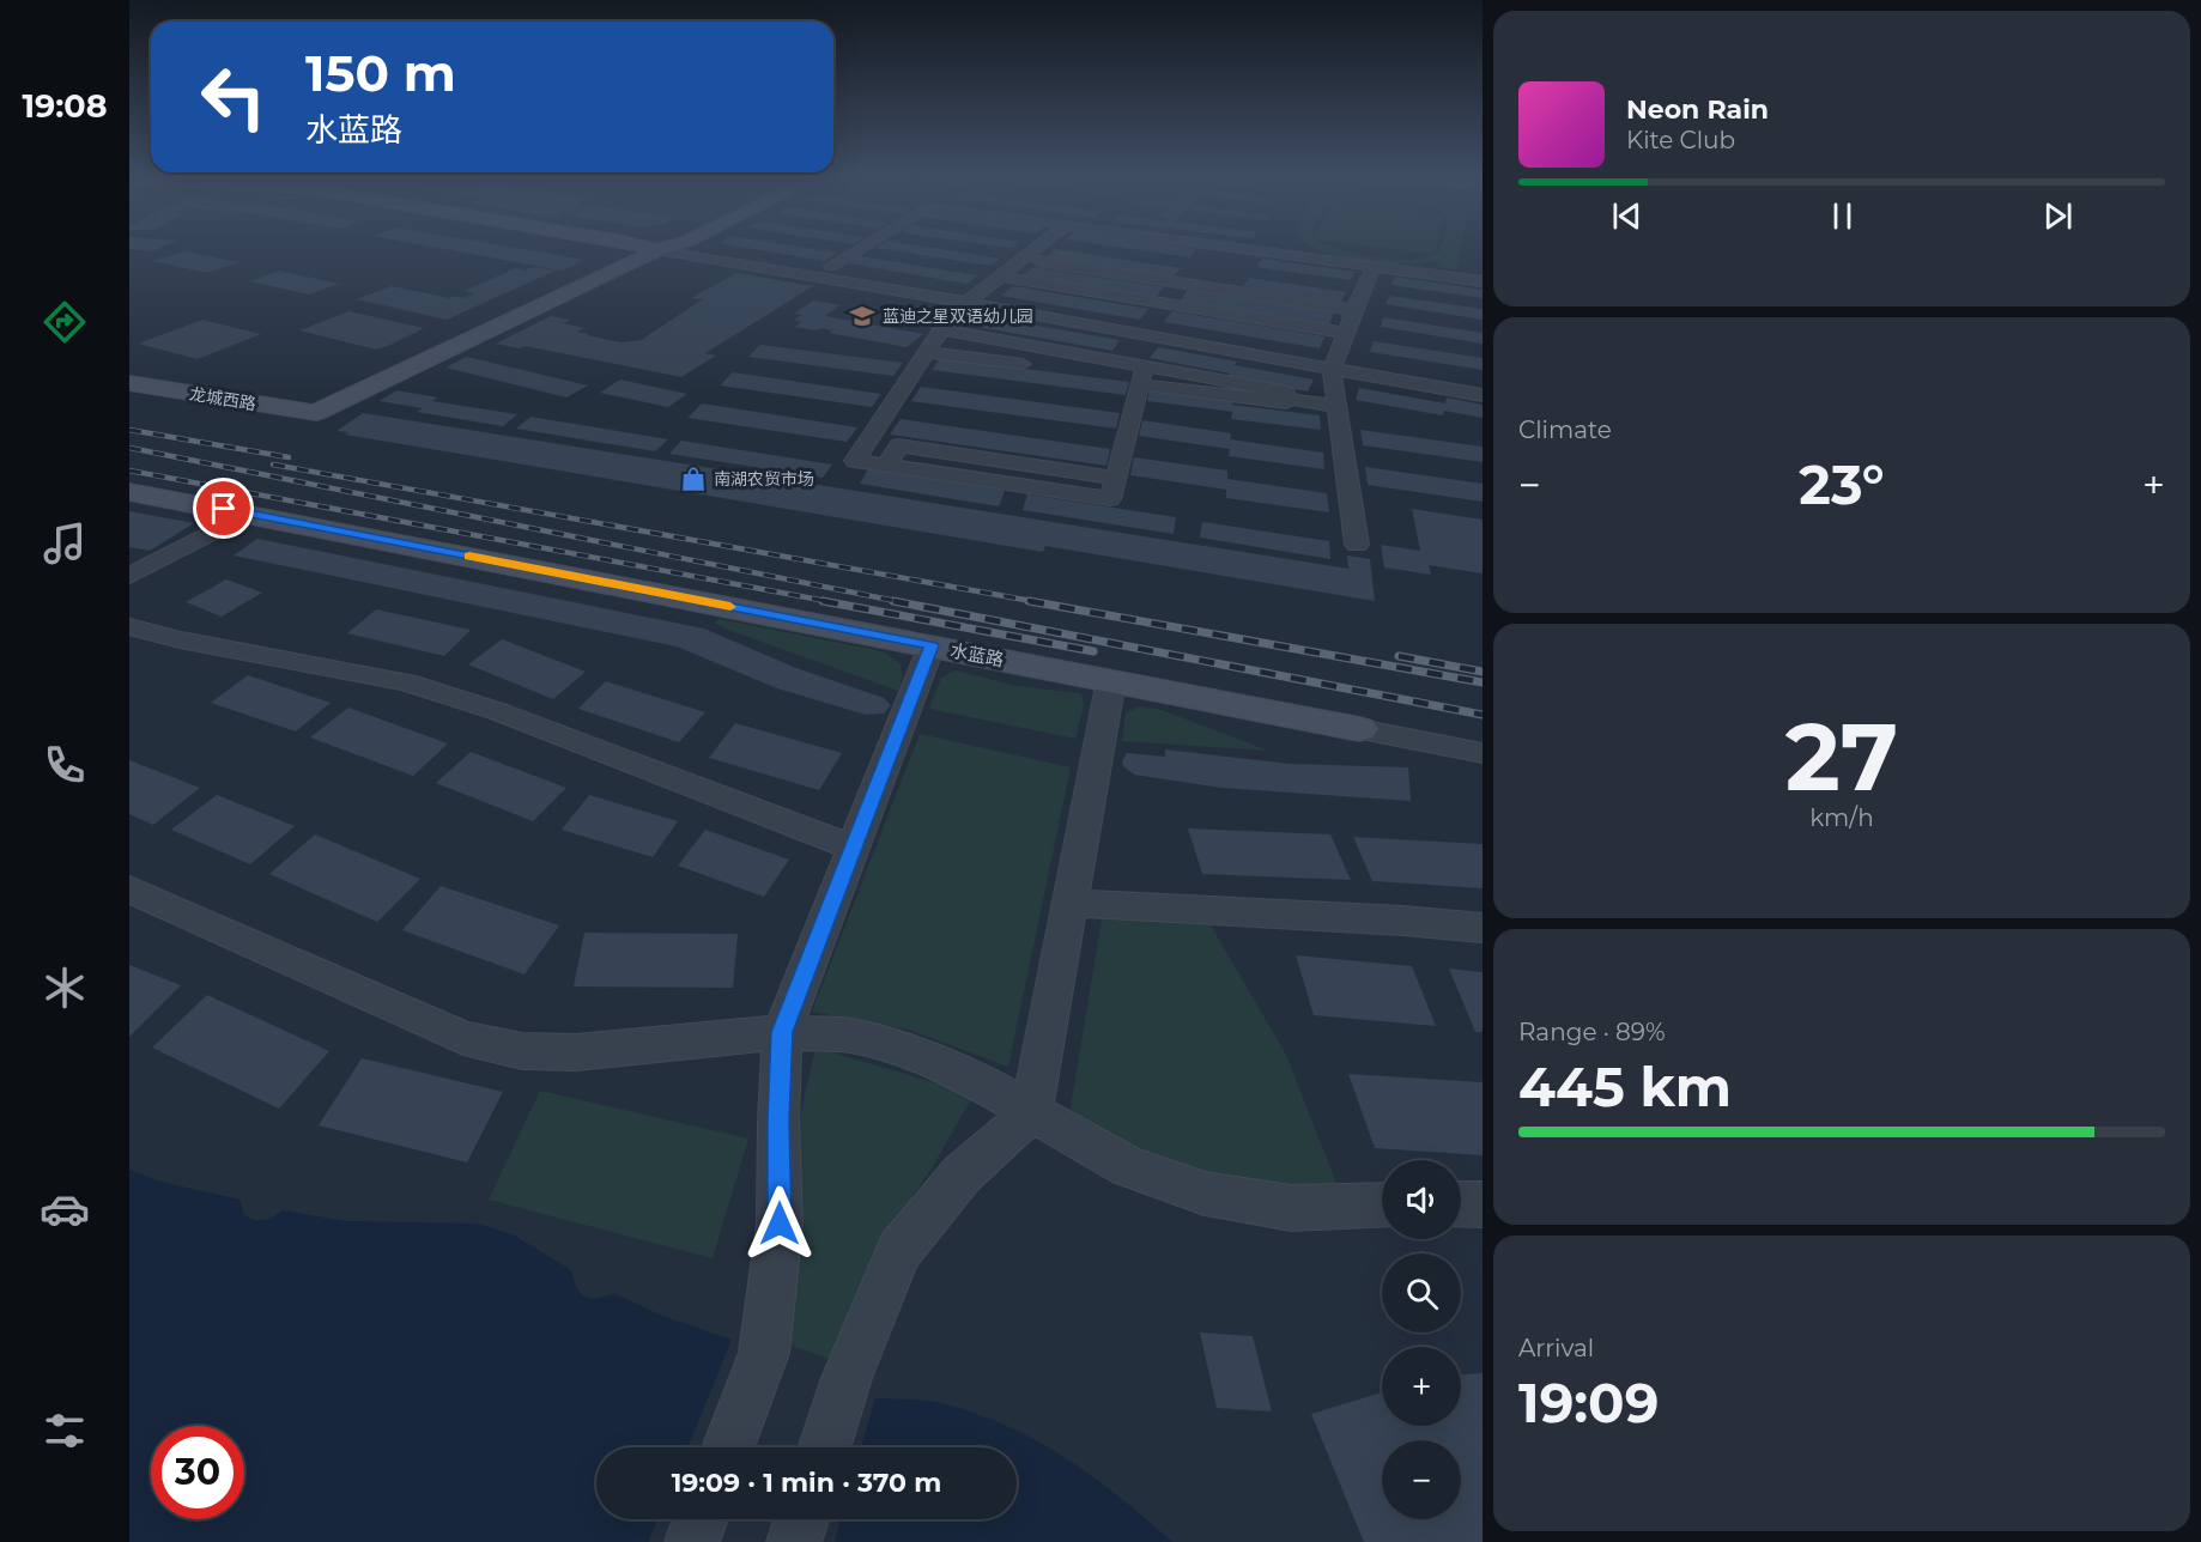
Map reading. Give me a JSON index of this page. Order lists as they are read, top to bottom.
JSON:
{
  "streets": {
    "street": ["龙城西路", "水蓝路"]
  },
  "places": {
    "school or university": ["蓝迪之星双语幼儿园"],
    "shop": ["南湖农贸市场"]
  },
  "page": {
    "tabs": "19:08",
    "turn": ["150 m", "水蓝路"],
    "song": ["Neon Rain", "Kite Club"],
    "tile": [
      "Climate",
      ["27", "km/h"],
      ["Range · 89%", "445 km"],
      ["Arrival", "19:09"]
    ],
    "heat": ["−", "23°", "+"],
    "map_buttons": ["+", "−"],
    "limit": "30",
    "trip": "19:09 · 1 min · 370 m"
  }
}
